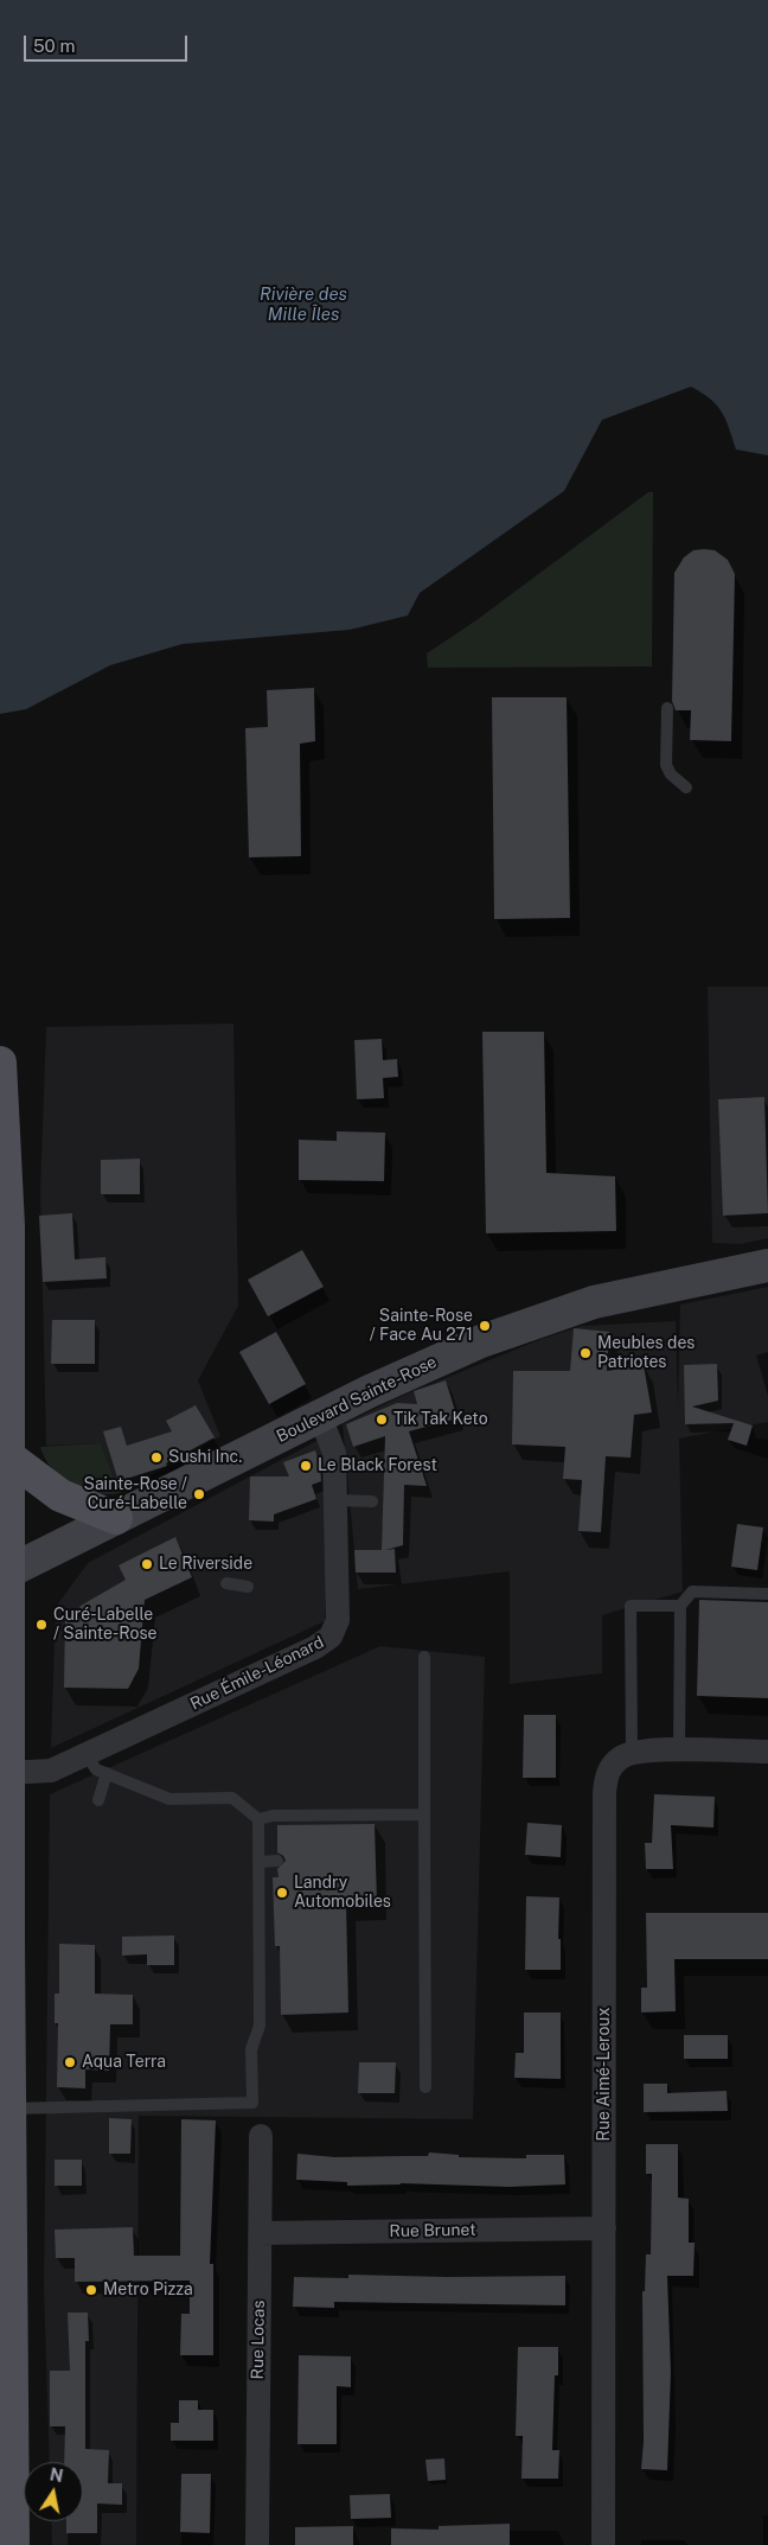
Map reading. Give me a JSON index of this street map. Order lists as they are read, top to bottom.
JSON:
{
  "streets": {
    "street": [
      "Boulevard Sainte-Rose",
      "Rue Émile-Léonard",
      "Rue Aimé-Leroux",
      "Rue Brunet",
      "Rue Locas"
    ]
  },
  "crossings": [
    ["Boulevard Sainte-Rose", "Rue Émile-Léonard"],
    ["Rue Aimé-Leroux", "Rue Brunet"],
    ["Rue Brunet", "Rue Locas"]
  ],
  "water": ["Rivière des Mille Îles"],
  "places": [
    "Sainte-Rose / Face Au 271",
    "Meubles des Patriotes",
    "Tik Tak Keto",
    "Sushi Inc.",
    "Le Black Forest",
    "Sainte-Rose / Curé-Labelle",
    "Le Riverside",
    "Curé-Labelle / Sainte-Rose",
    "Landry Automobiles",
    "Aqua Terra",
    "Metro Pizza"
  ],
  "scale_bar": "50 m",
  "north": "top"
}
